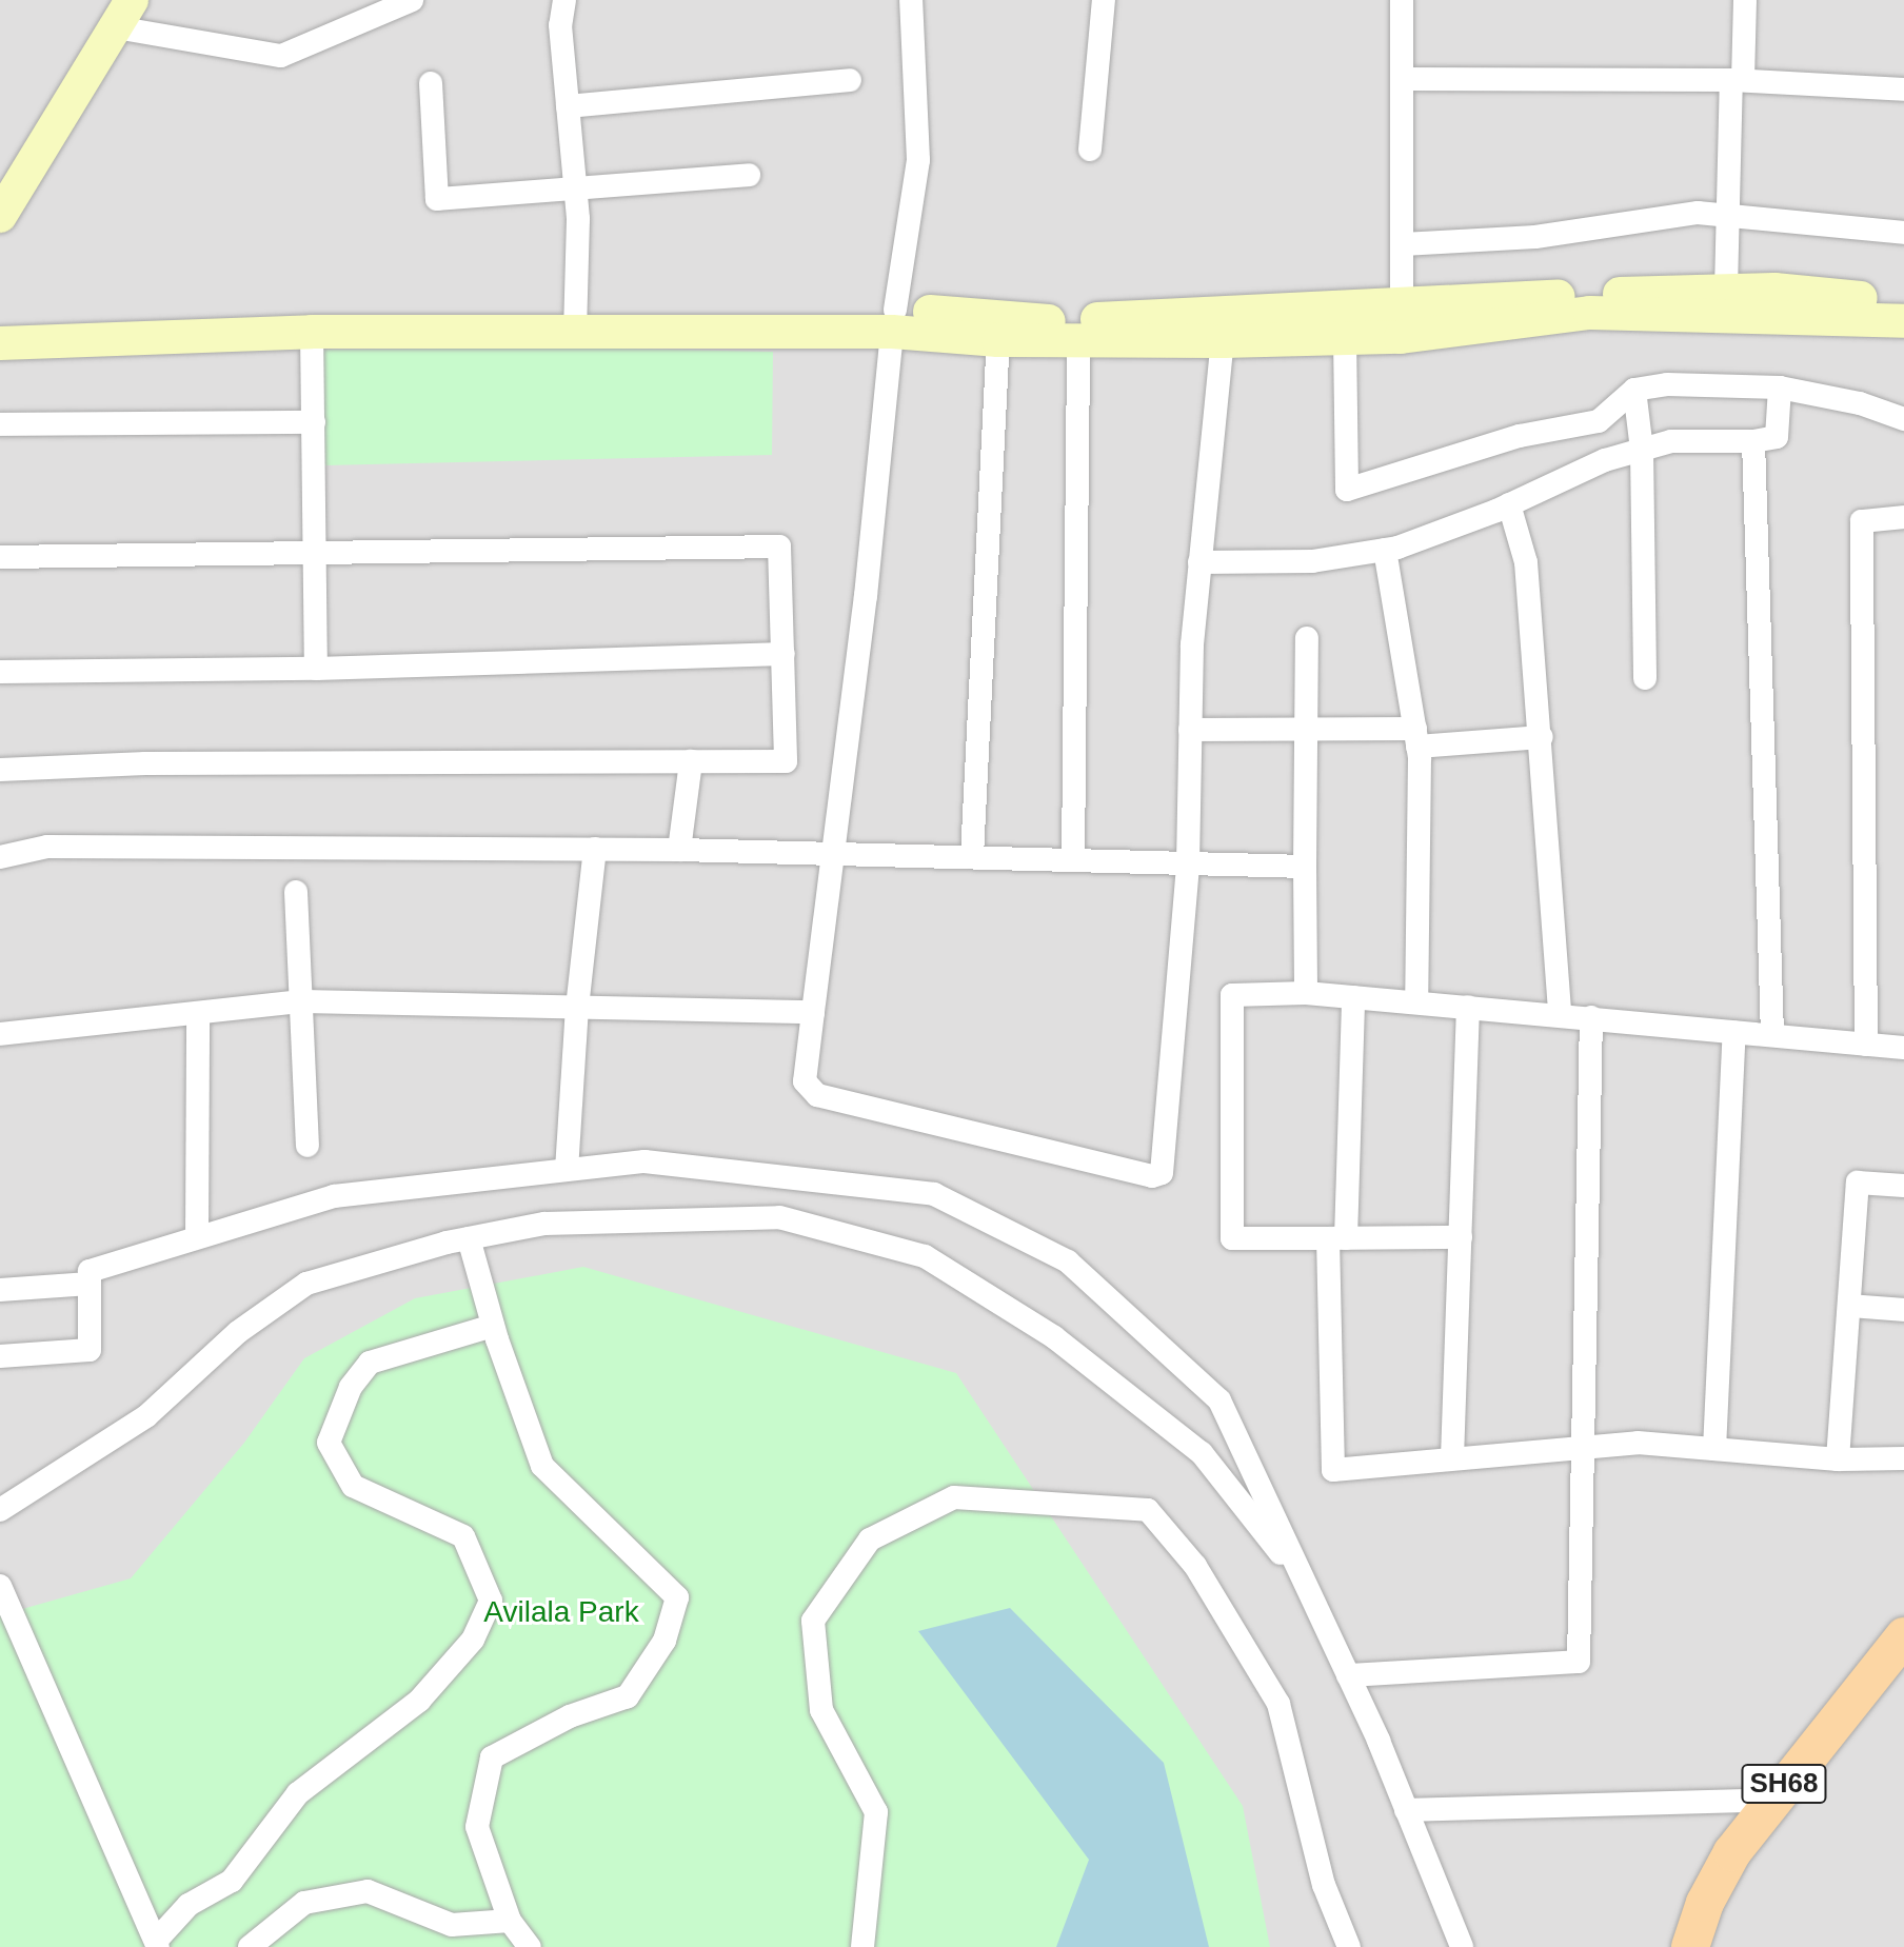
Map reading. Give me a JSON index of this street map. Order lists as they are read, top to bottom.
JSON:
{
  "streets": {
    "main road": ["SH68"]
  },
  "parks": ["Avilala Park"]
}
